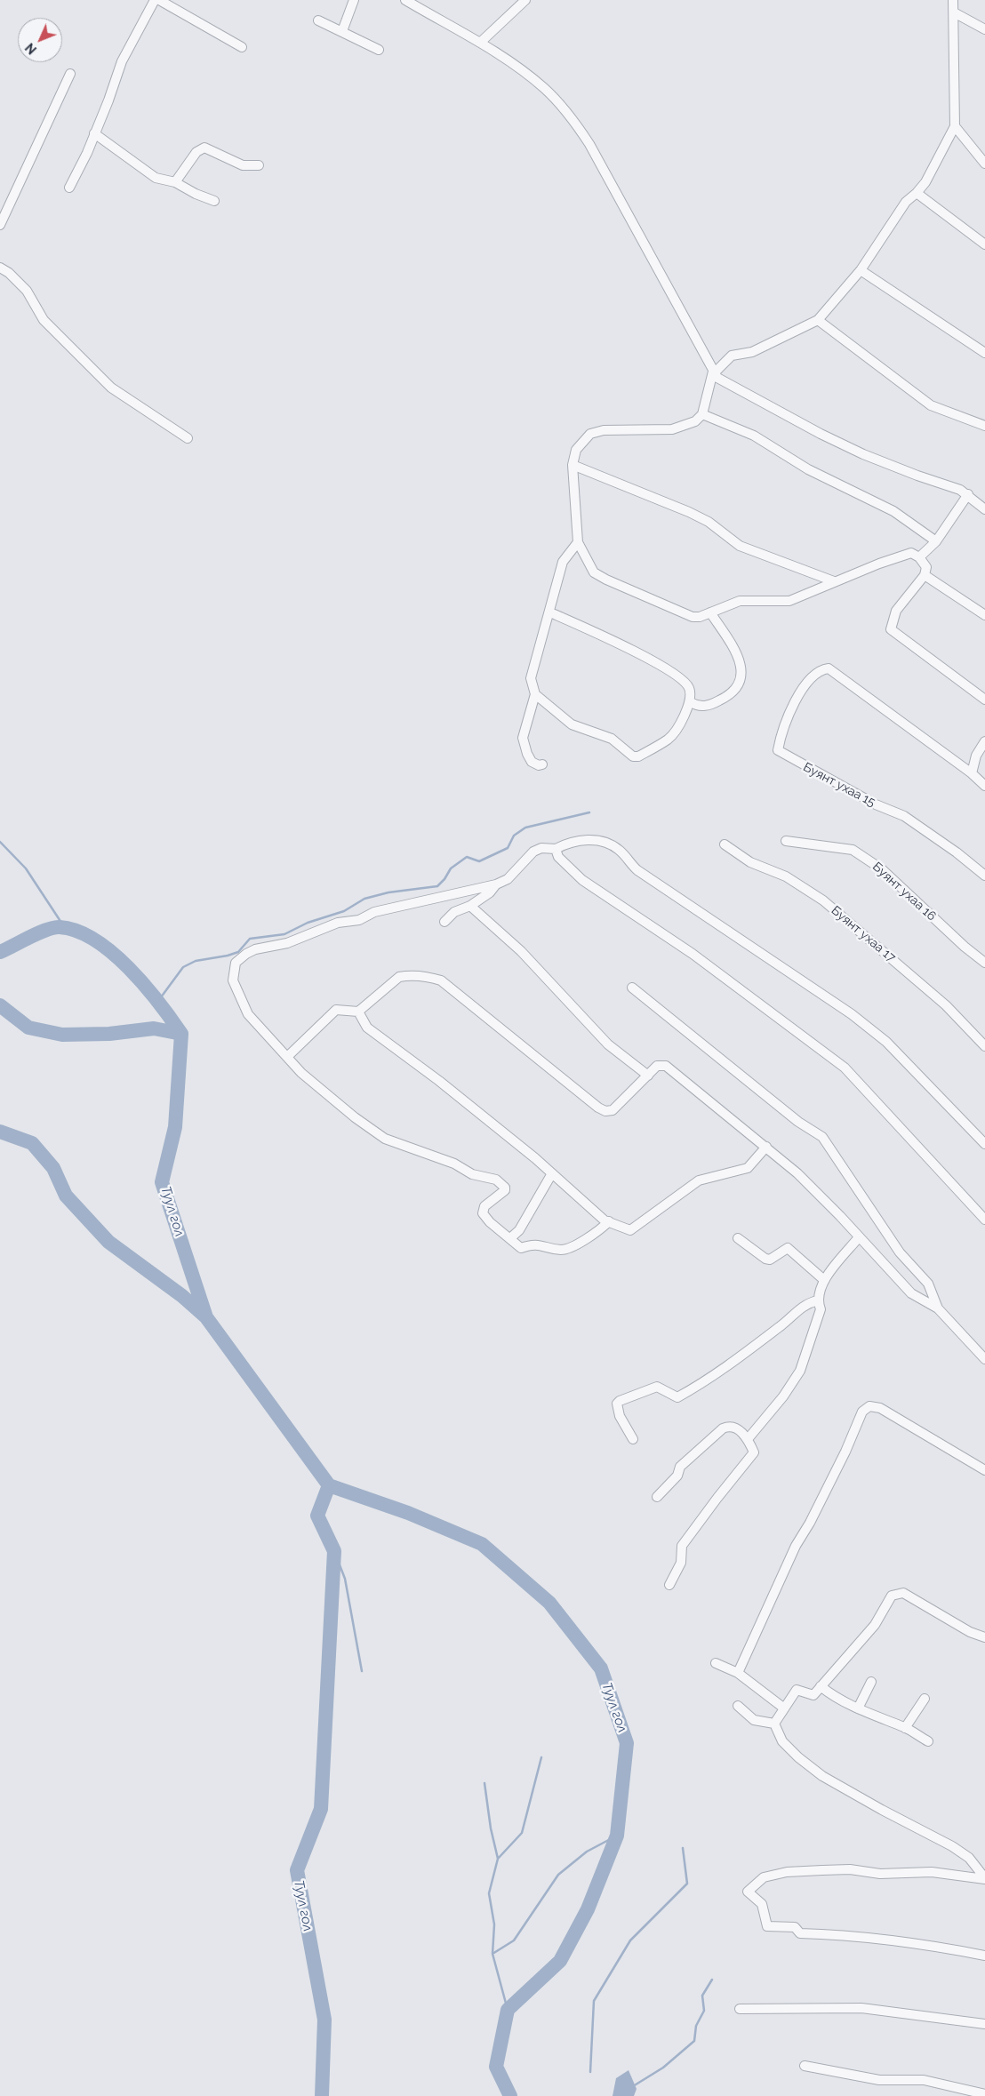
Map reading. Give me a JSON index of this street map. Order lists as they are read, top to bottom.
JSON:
{
  "streets": {
    "street": ["Буянт ухаа 15", "Буянт ухаа 16", "Буянт ухаа 17"]
  },
  "water": ["Туул гол"],
  "north": "bottom left"
}
